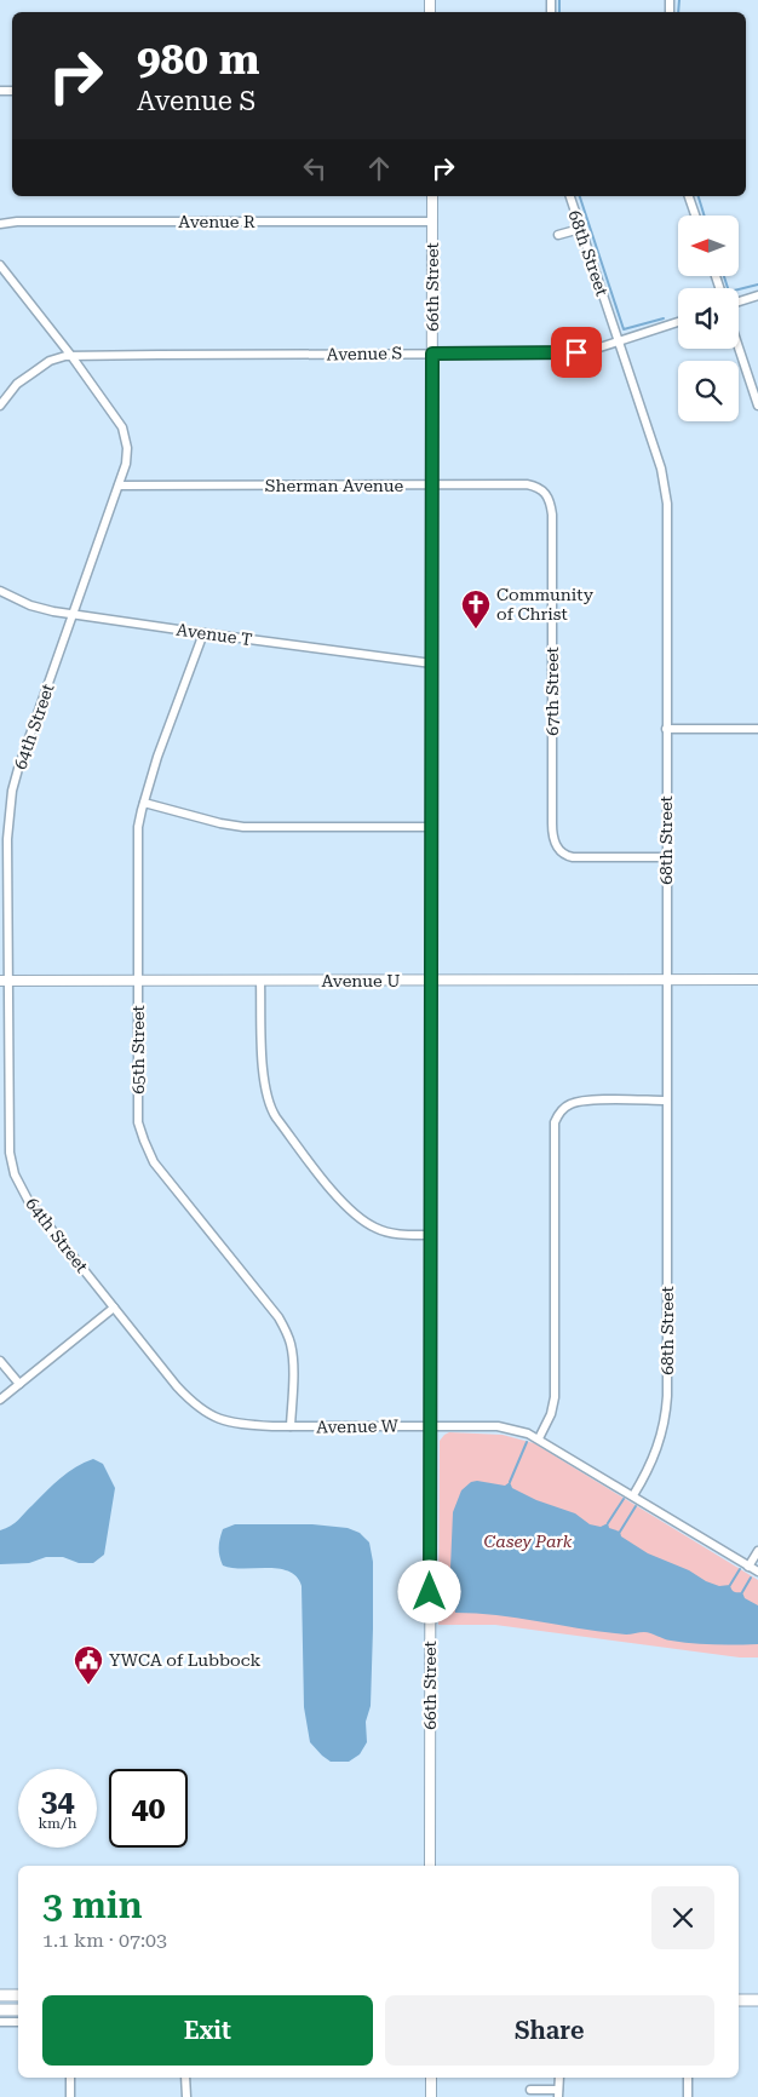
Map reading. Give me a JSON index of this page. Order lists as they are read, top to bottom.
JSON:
{
  "streets": {
    "street": [
      "Avenue R",
      "68th Street",
      "66th Street",
      "Avenue S",
      "Sherman Avenue",
      "Avenue T",
      "67th Street",
      "64th Street",
      "Avenue U",
      "65th Street",
      "Avenue W"
    ]
  },
  "crossings": [
    ["Avenue R", "66th Street"],
    ["68th Street", "Avenue S"],
    ["68th Street", "67th Street"],
    ["68th Street", "Avenue U"],
    ["68th Street", "Avenue W"],
    ["66th Street", "Avenue S"],
    ["66th Street", "Sherman Avenue"],
    ["66th Street", "Avenue T"],
    ["66th Street", "Avenue U"],
    ["66th Street", "Avenue W"],
    ["Avenue S", "64th Street"],
    ["Sherman Avenue", "67th Street"],
    ["Sherman Avenue", "64th Street"],
    ["Avenue T", "64th Street"],
    ["Avenue T", "65th Street"],
    ["64th Street", "Avenue U"],
    ["64th Street", "Avenue W"],
    ["Avenue U", "65th Street"],
    ["65th Street", "Avenue W"]
  ],
  "parks": ["Casey Park"],
  "places": {
    "church": ["Community of Christ"],
    "public building": ["YWCA of Lubbock"]
  },
  "north": "left",
  "page": {
    "turn": ["980 m", "Avenue S"],
    "speed": "34 km/h",
    "limit": "40",
    "heading": ["3 min", "1.1 km · 07:03"],
    "buttons": ["Exit", "Share"]
  }
}
